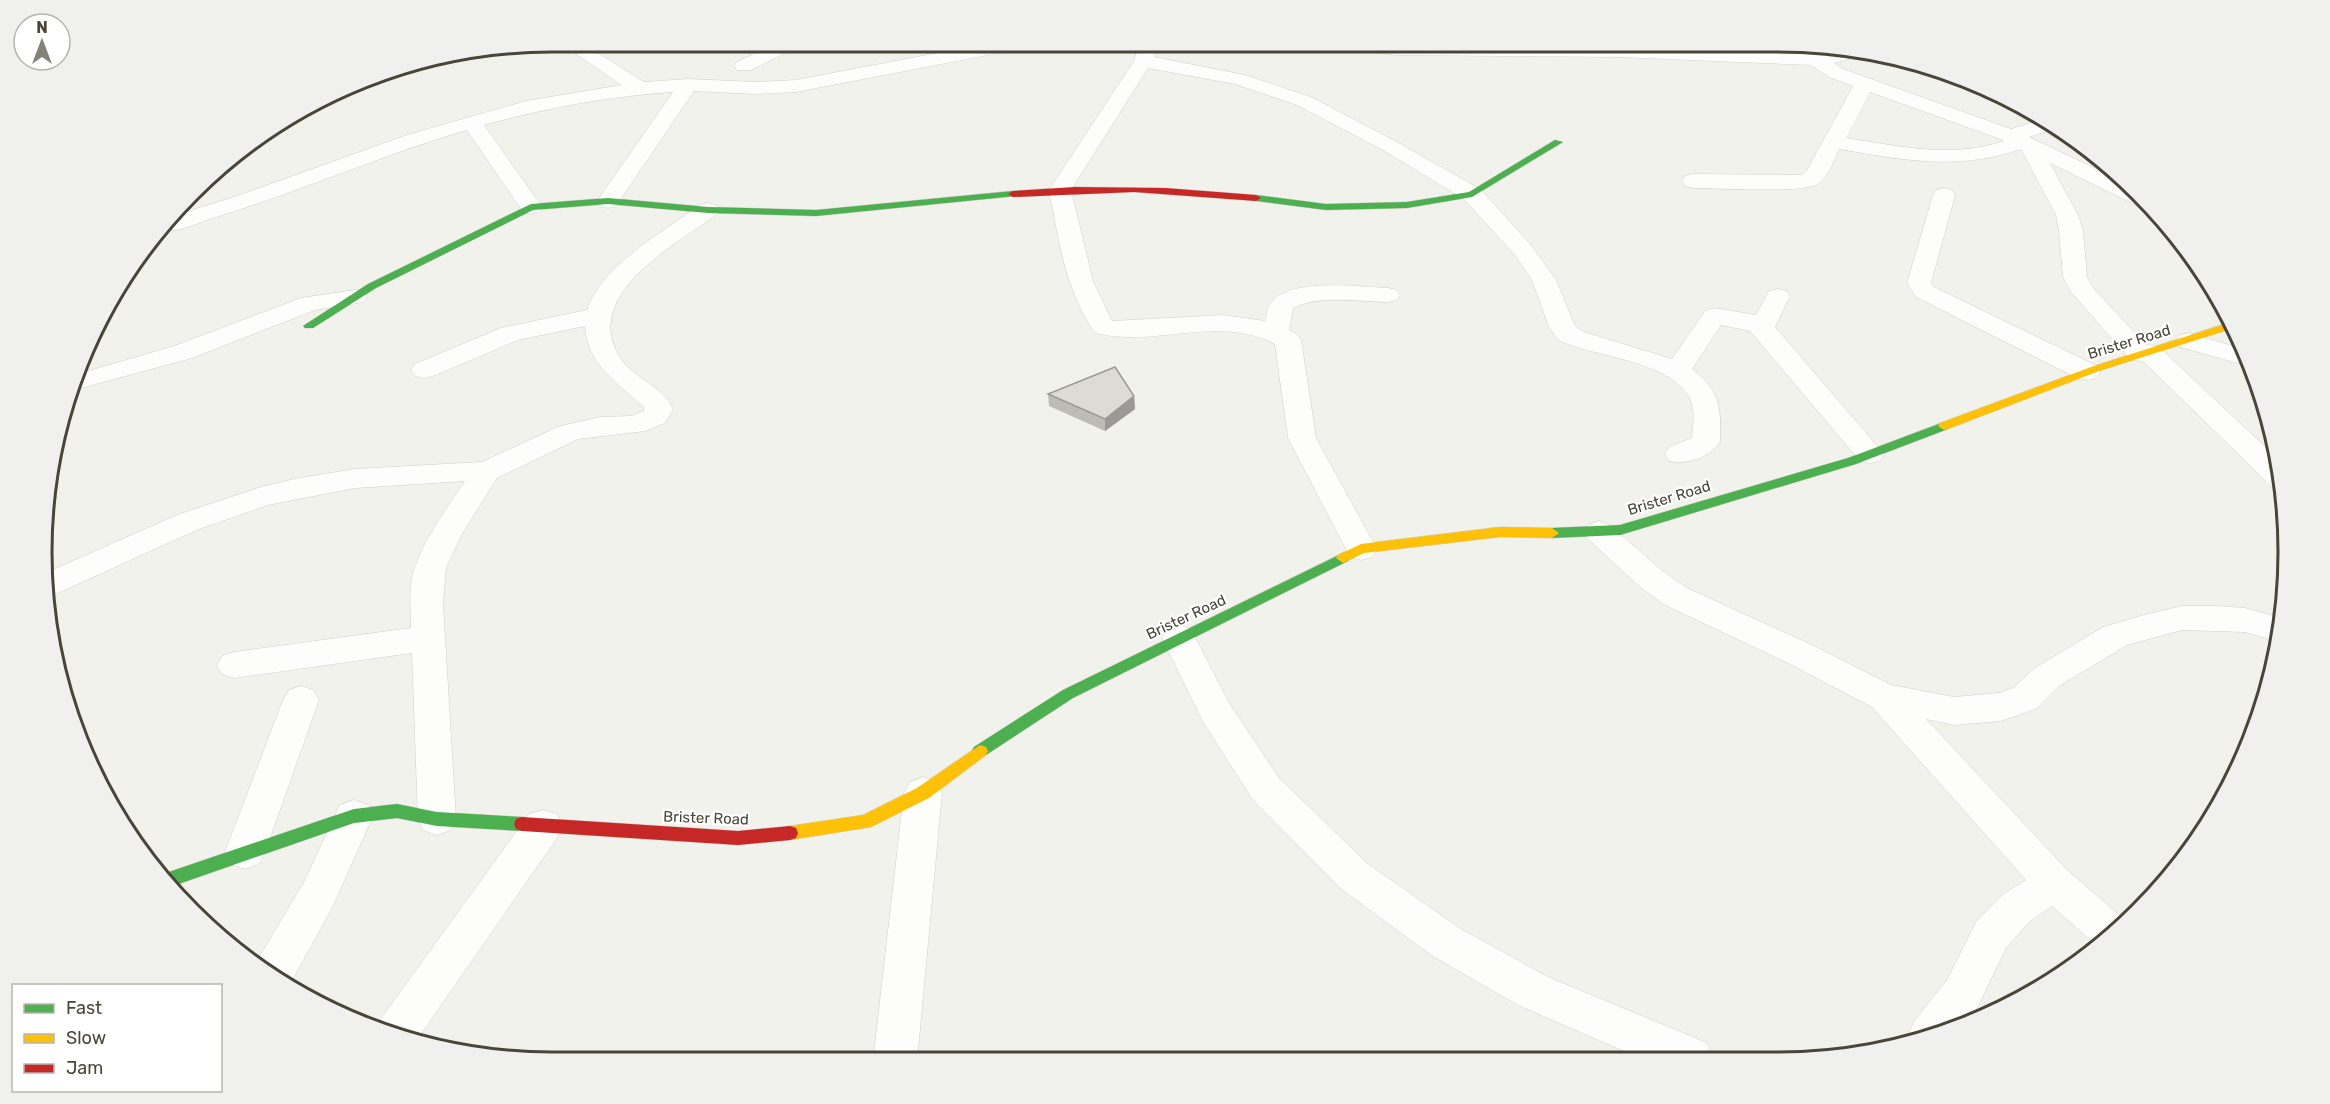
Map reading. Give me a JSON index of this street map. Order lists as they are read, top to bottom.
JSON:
{
  "streets": {
    "street": ["Brister Road"]
  },
  "legend": ["Fast", "Slow", "Jam"],
  "north": "top"
}
